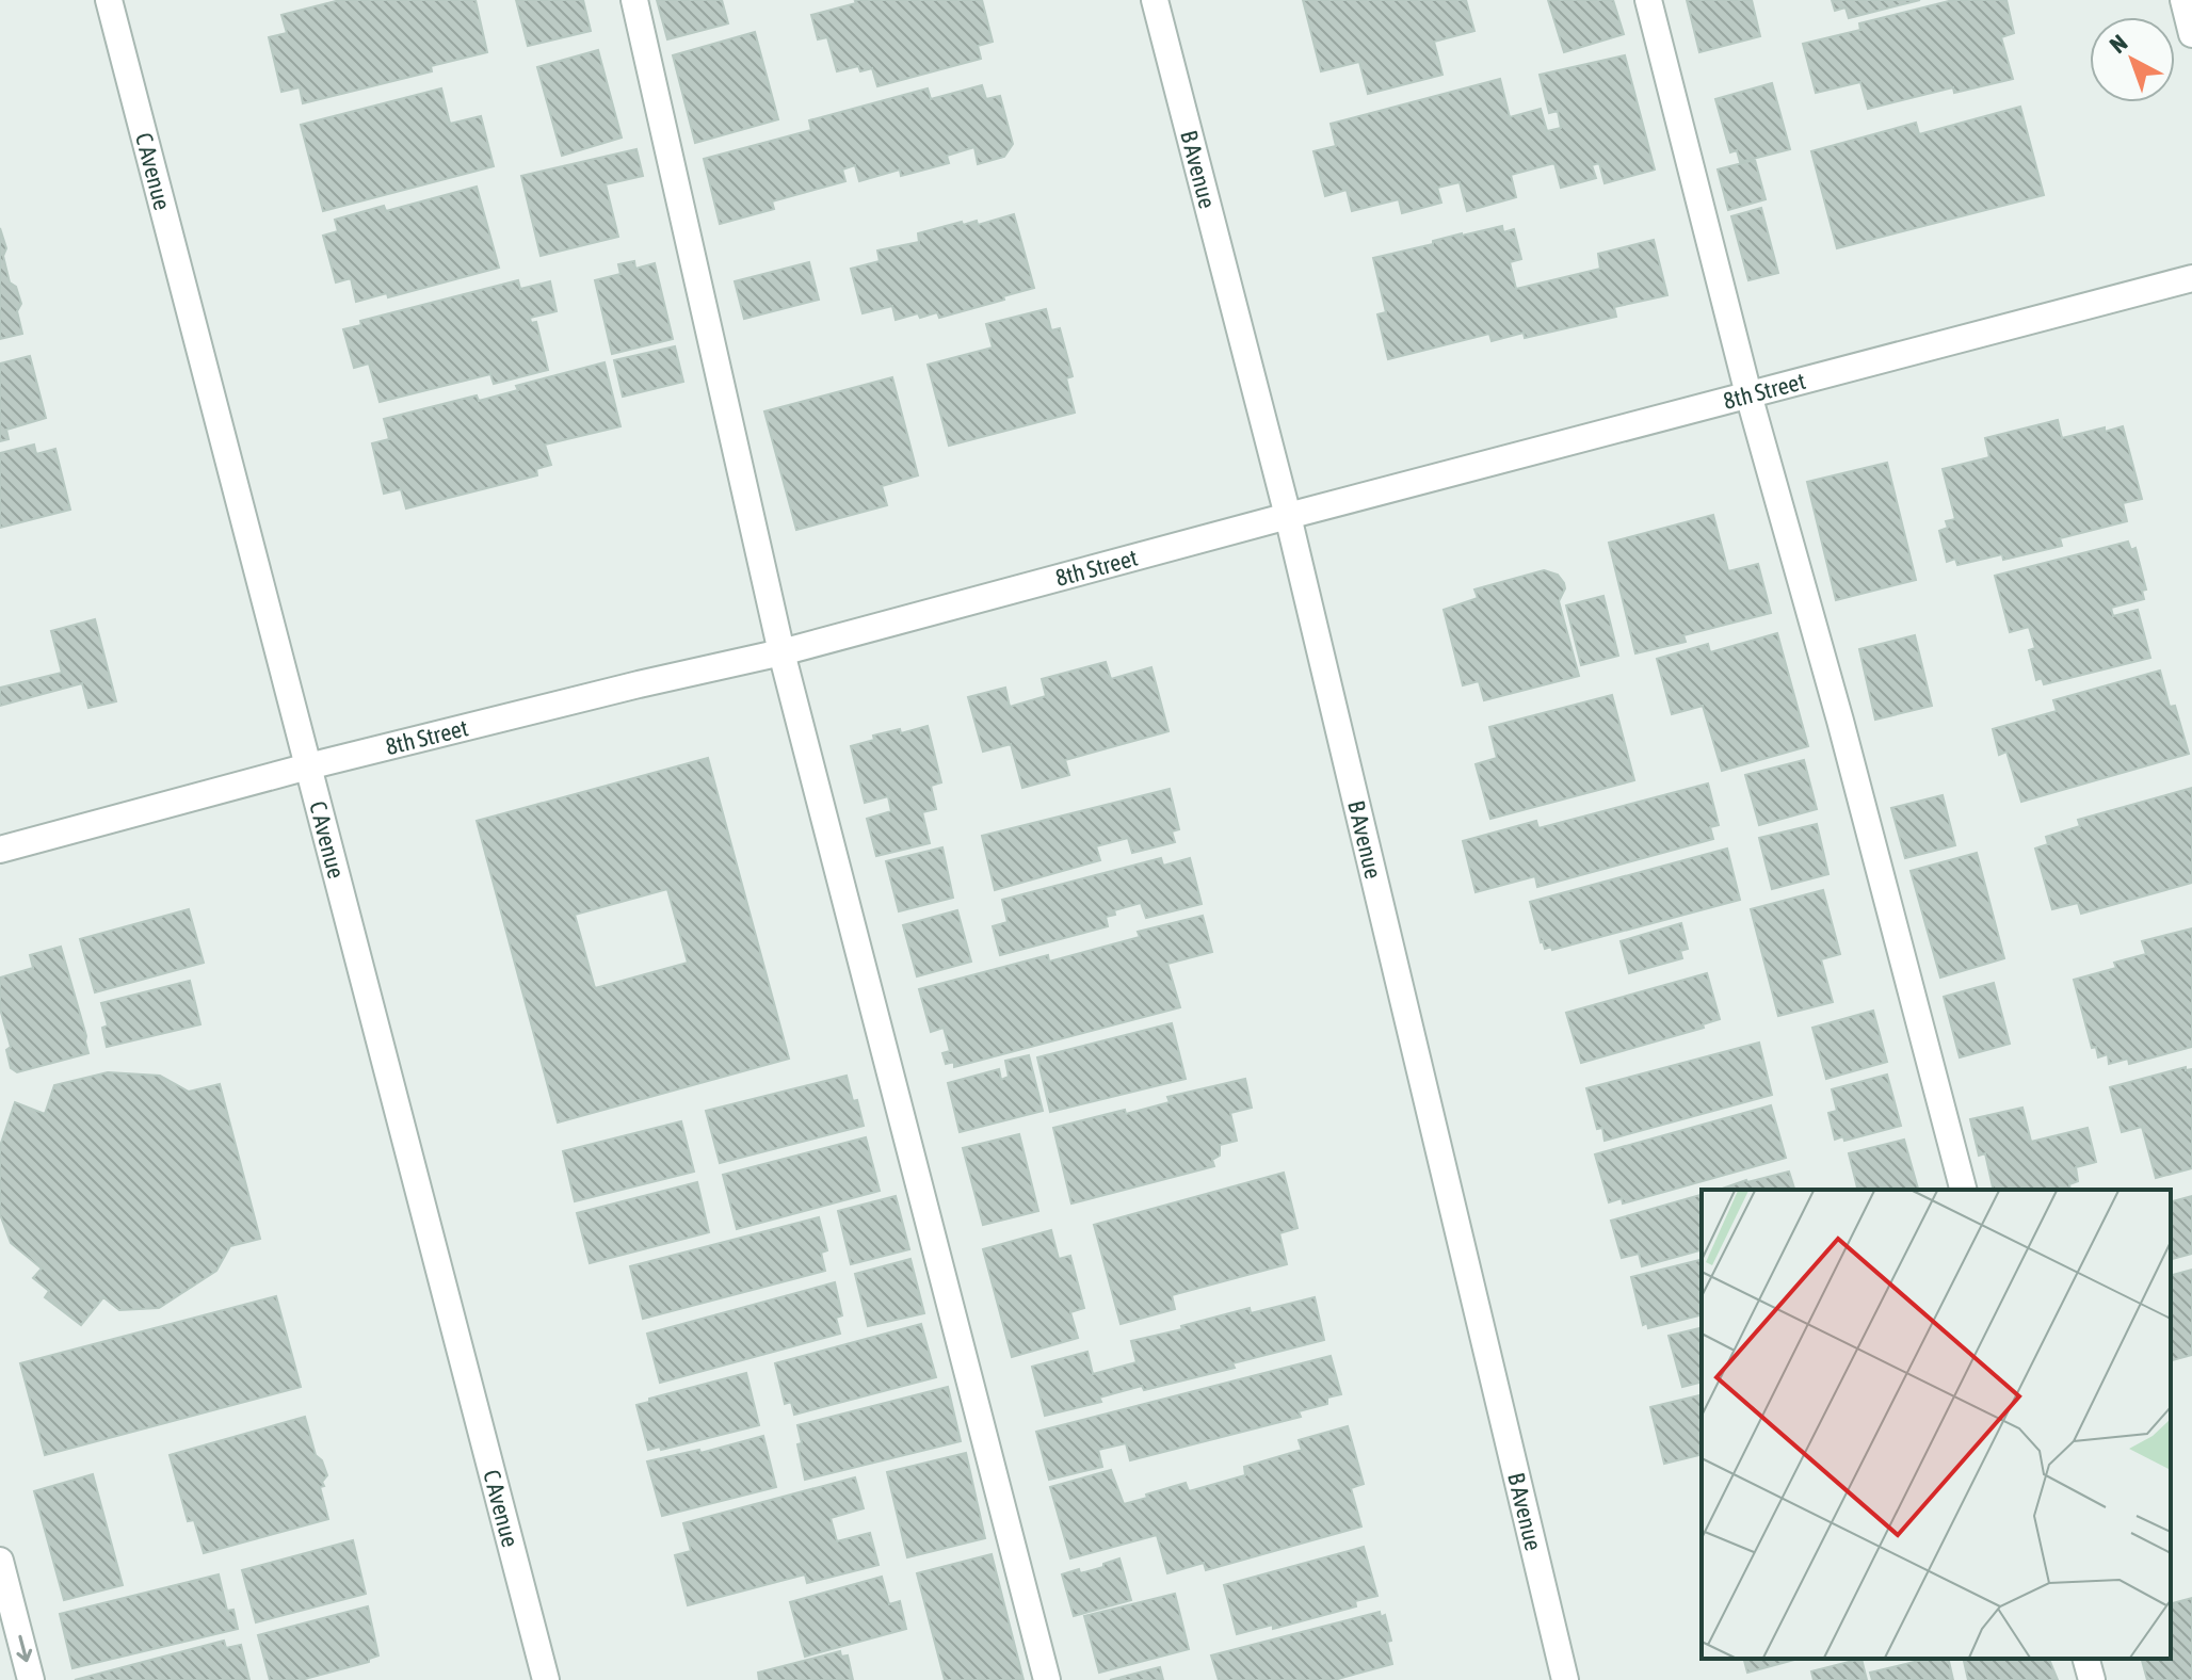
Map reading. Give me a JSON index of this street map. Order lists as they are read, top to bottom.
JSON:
{
  "streets": {
    "street": ["B Avenue", "C Avenue", "8th Street"]
  },
  "crossings": [
    ["B Avenue", "8th Street"],
    ["C Avenue", "8th Street"]
  ],
  "north": "top left"
}
